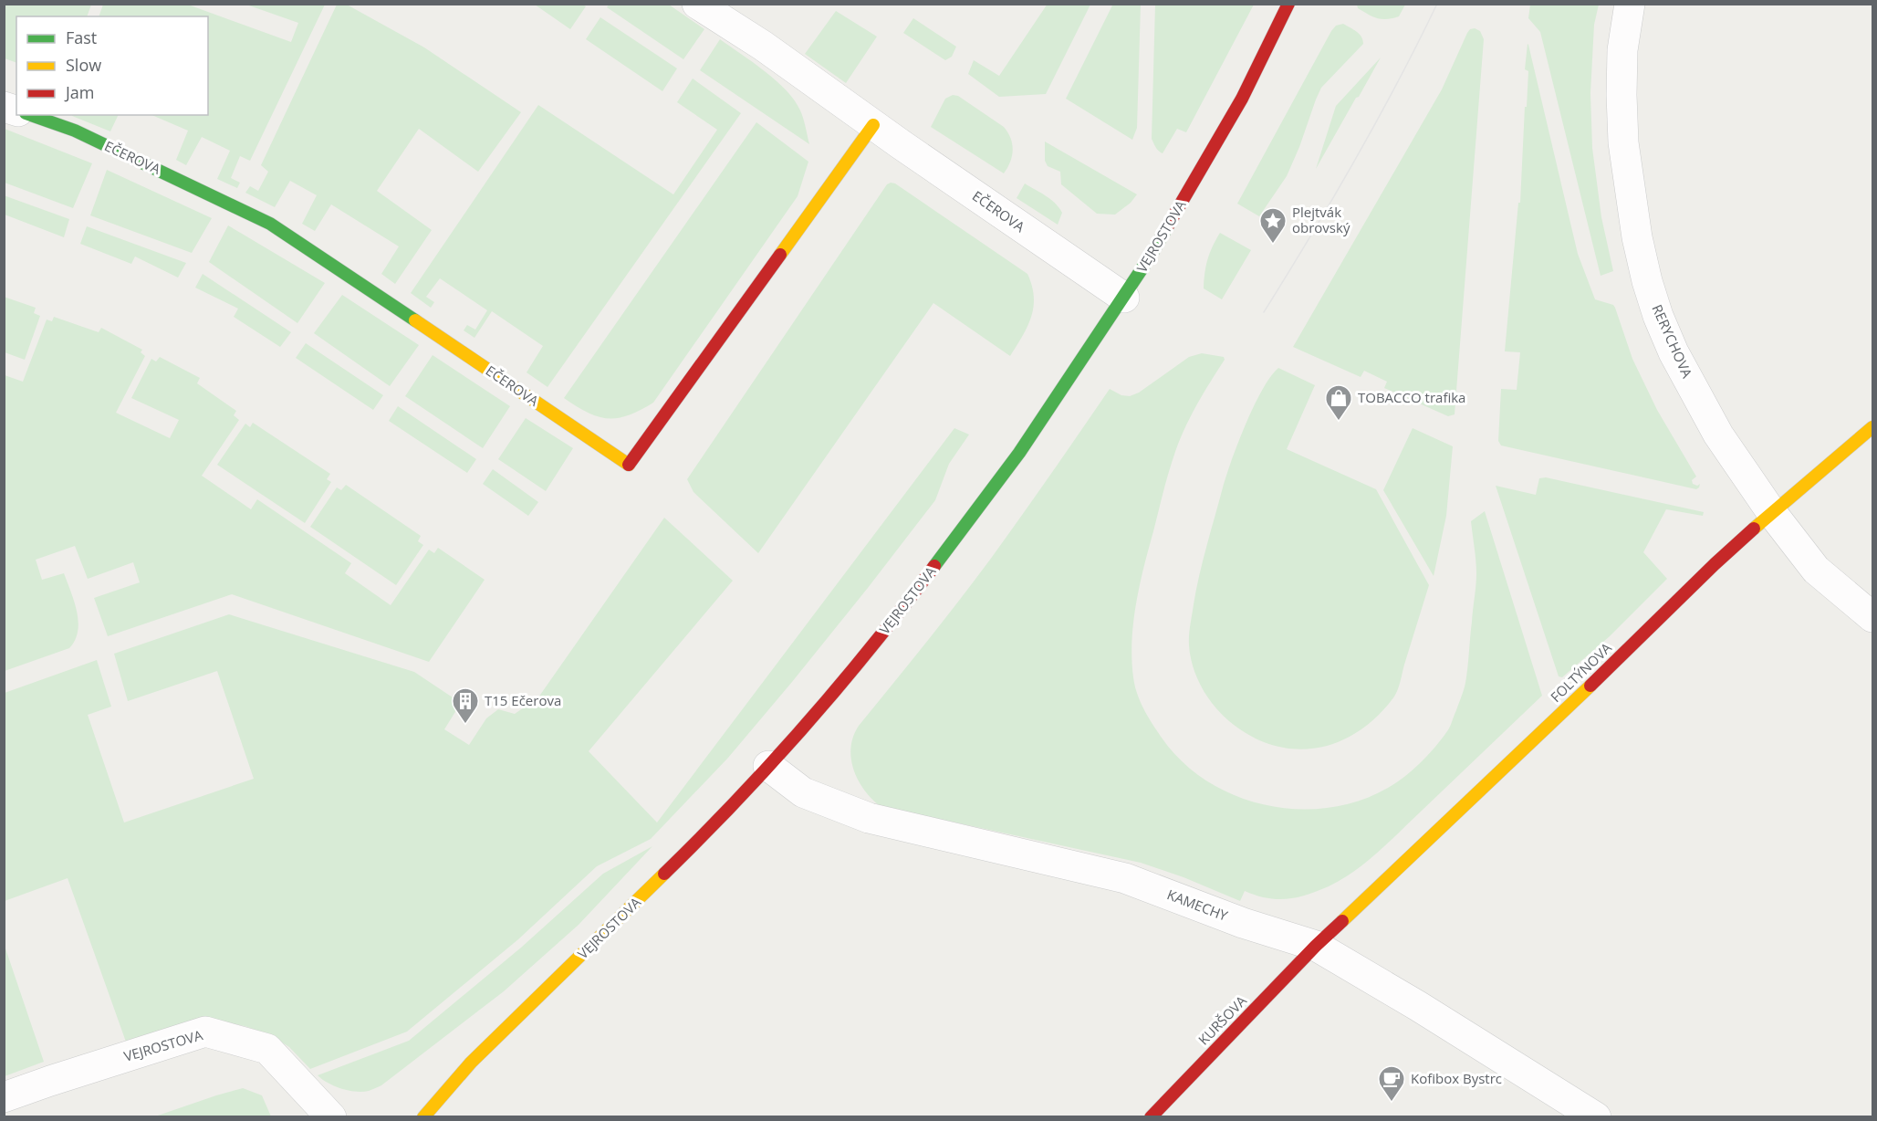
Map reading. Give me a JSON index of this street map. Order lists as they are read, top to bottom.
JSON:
{
  "streets": {
    "street": [
      "EČEROVA",
      "VEJROSTOVA",
      "RERYCHOVA",
      "FOLTÝNOVA",
      "KAMECHY",
      "KURŠOVA"
    ]
  },
  "crossings": [
    ["EČEROVA", "VEJROSTOVA"],
    ["VEJROSTOVA", "KAMECHY"],
    ["RERYCHOVA", "FOLTÝNOVA"],
    ["FOLTÝNOVA", "KAMECHY"],
    ["FOLTÝNOVA", "KURŠOVA"],
    ["KAMECHY", "KURŠOVA"]
  ],
  "places": {
    "place": ["Plejtvák obrovský"],
    "shop": ["TOBACCO trafika"],
    "building": ["T15 Ečerova"],
    "cafe": ["Kofibox Bystrc"]
  },
  "legend": ["Fast", "Slow", "Jam"]
}
